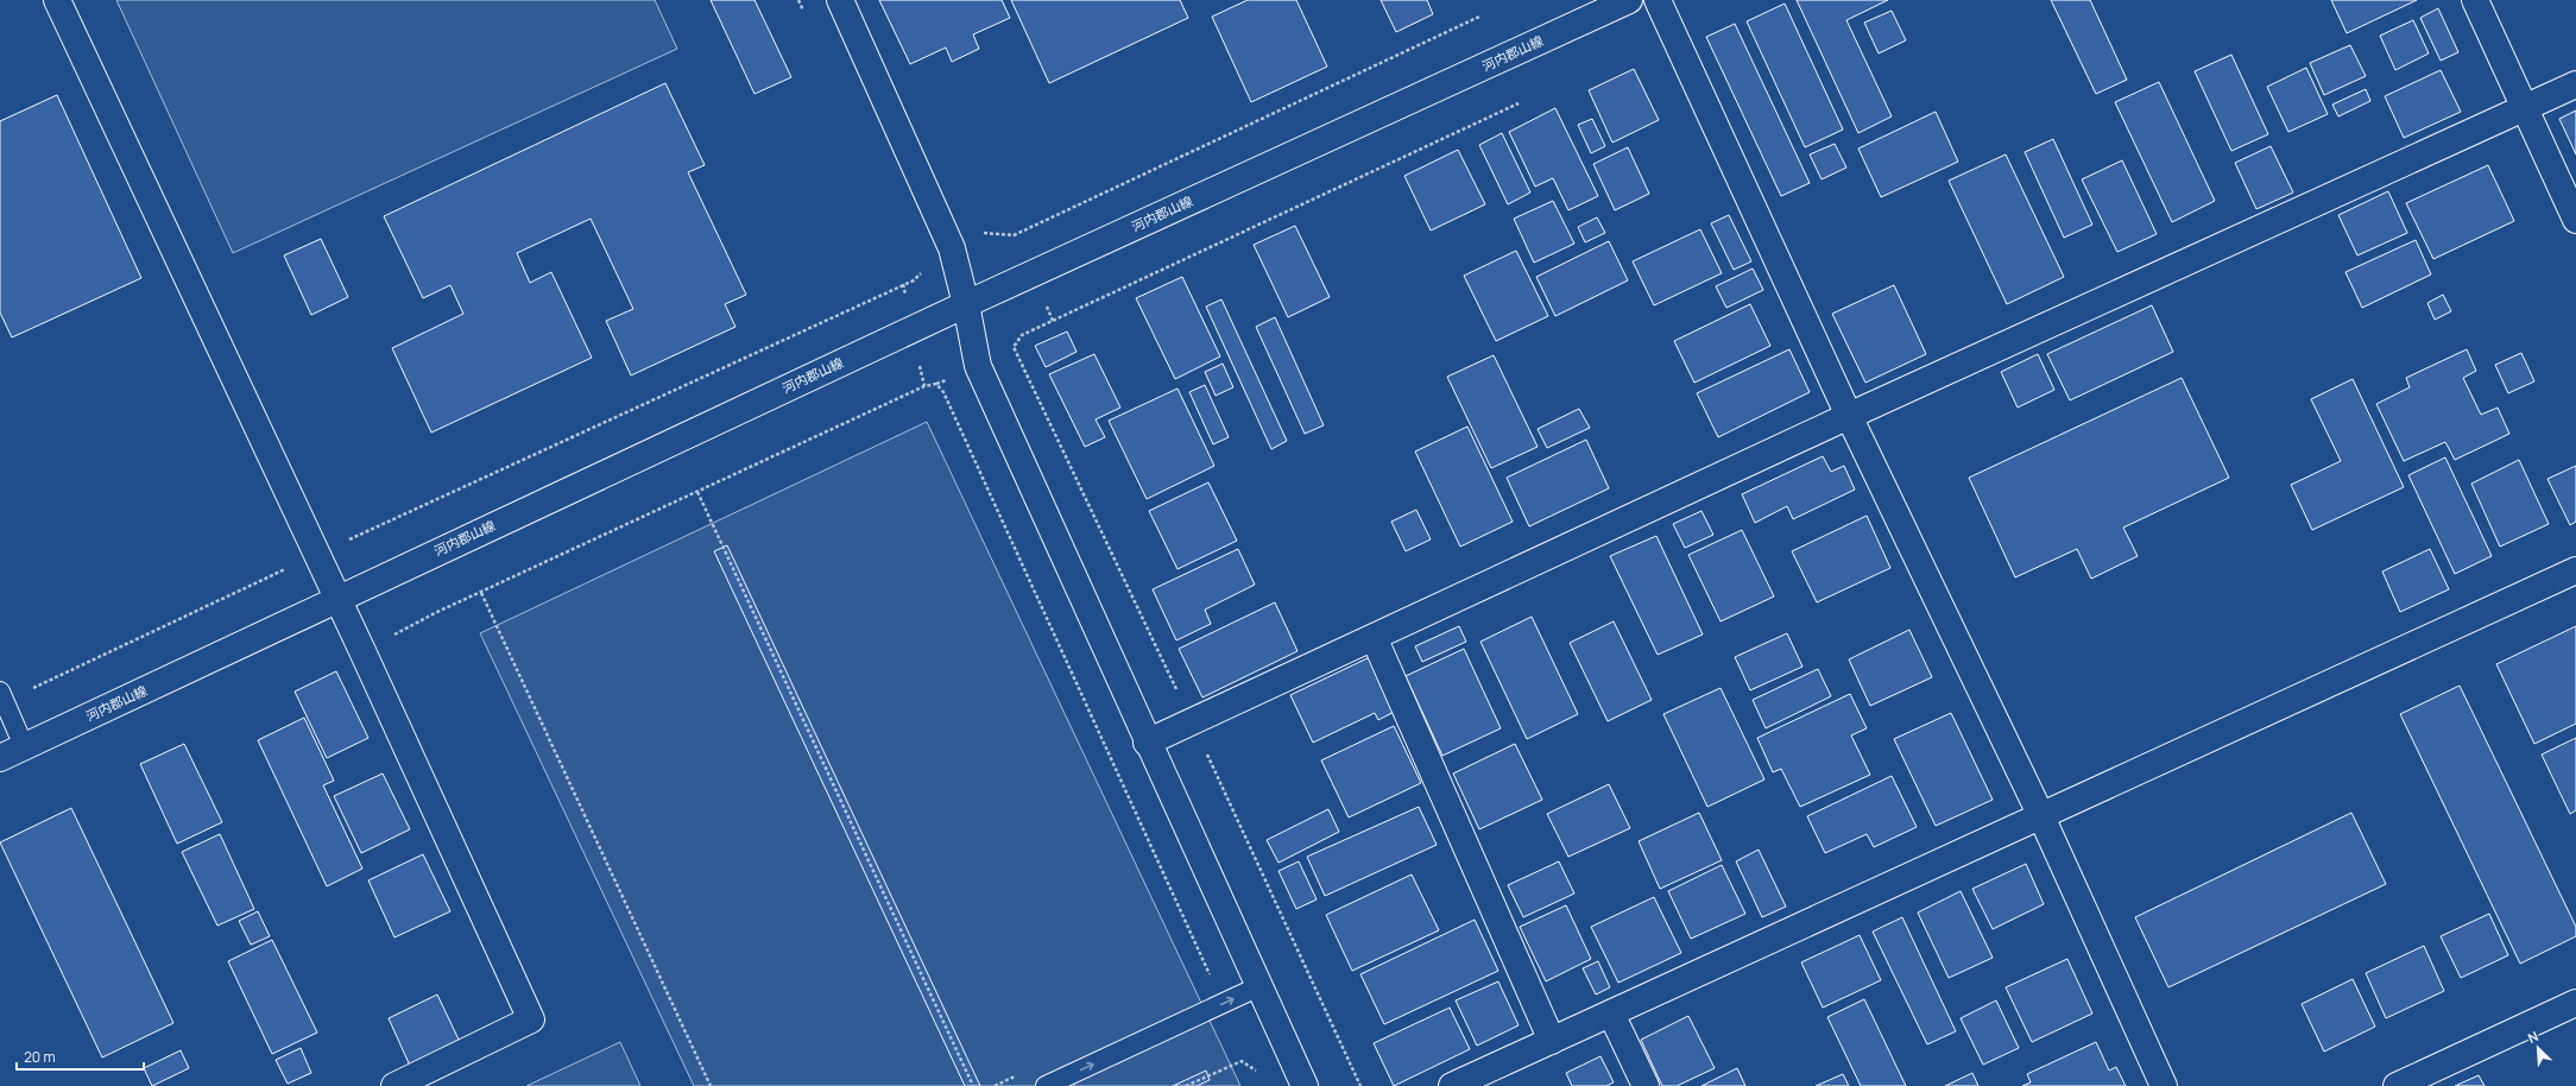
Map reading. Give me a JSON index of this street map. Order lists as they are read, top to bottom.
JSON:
{
  "streets": {
    "street": ["河内郡山線"]
  },
  "scale_bar": "20 m",
  "north": "top left"
}
